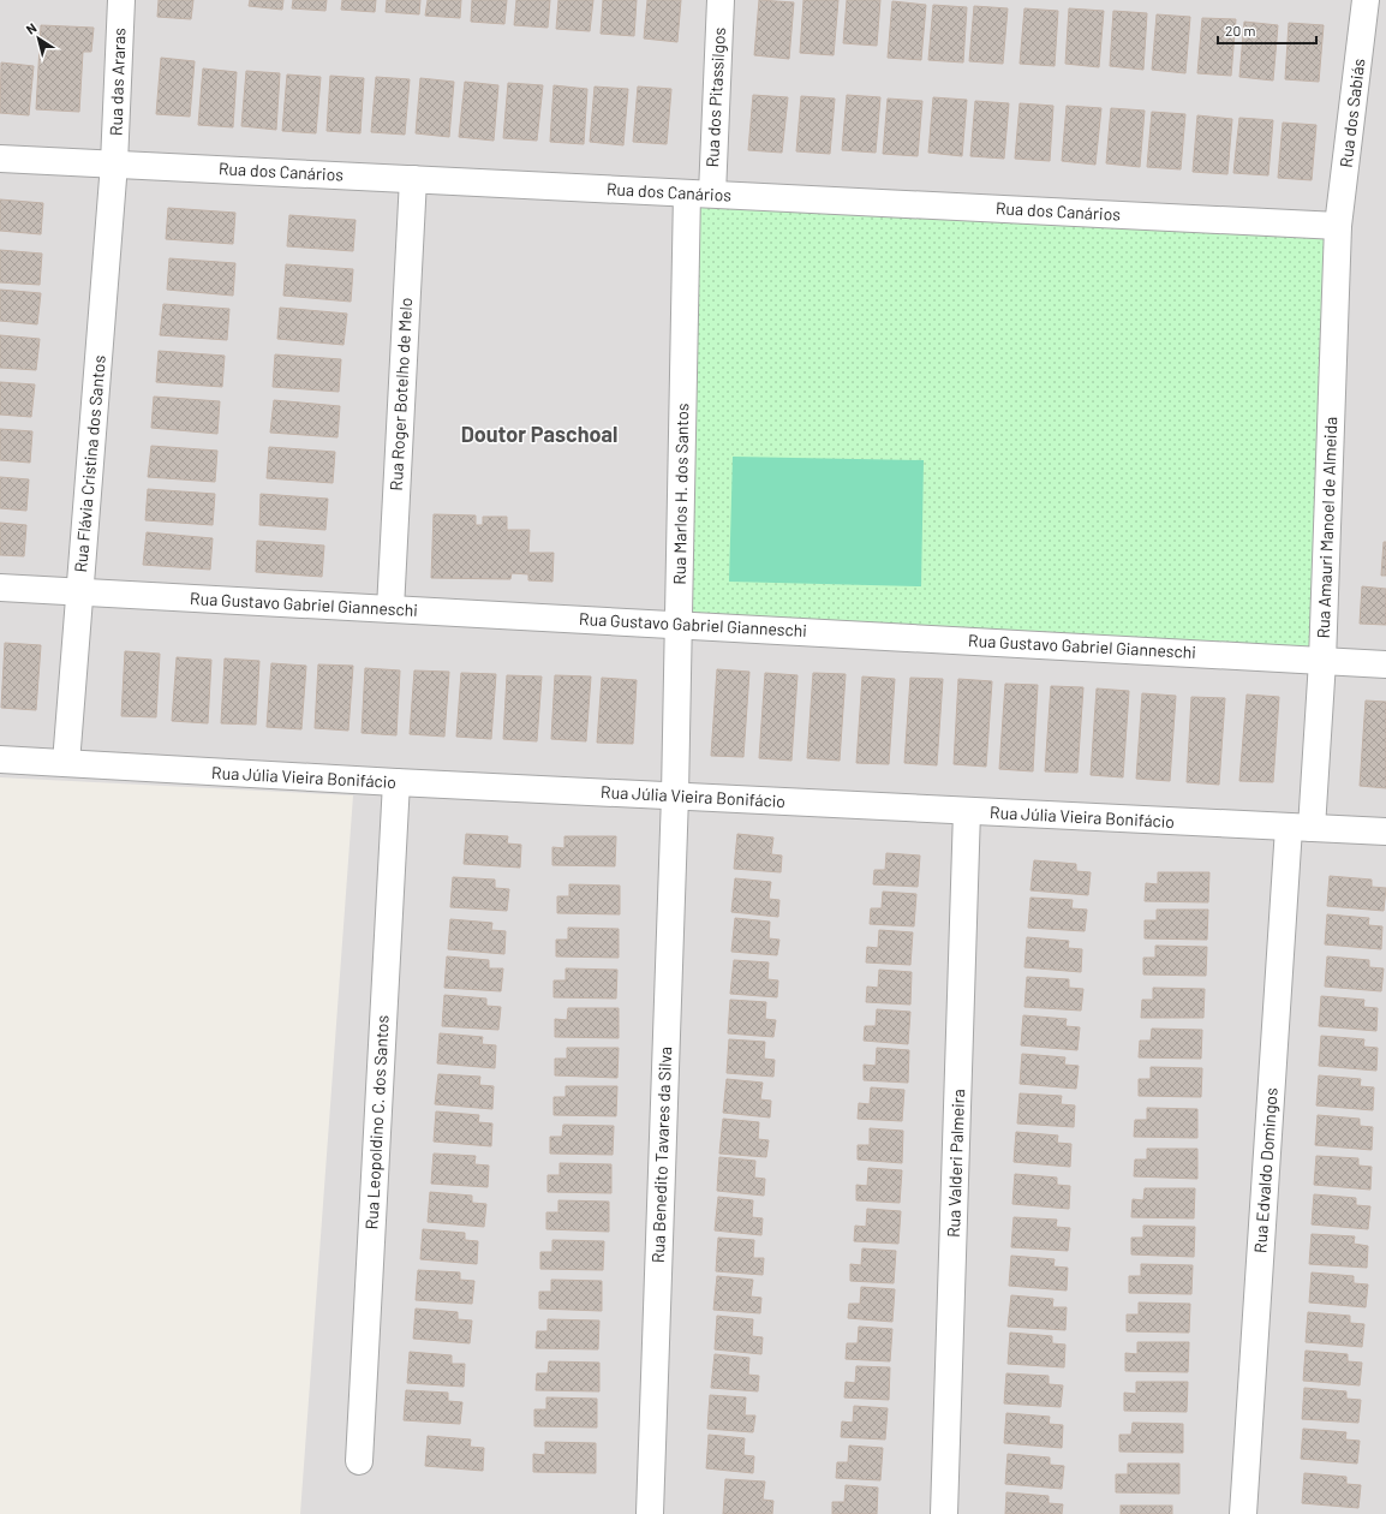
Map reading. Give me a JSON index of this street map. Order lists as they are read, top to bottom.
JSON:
{
  "streets": {
    "street": [
      "Rua das Araras",
      "Rua dos Pitassilgos",
      "Rua dos Sabiás",
      "Rua dos Canários",
      "Rua Roger Botelho de Melo",
      "Rua Flávia Cristina dos Santos",
      "Rua Marlos H. dos Santos",
      "Rua Amauri Manoel de Almeida",
      "Rua Gustavo Gabriel Gianneschi",
      "Rua Júlia Vieira Bonifácio",
      "Rua Leopoldino C. dos Santos",
      "Rua Benedito Tavares da Silva",
      "Rua Valderi Palmeira",
      "Rua Edvaldo Domingos"
    ]
  },
  "crossings": [
    ["Rua das Araras", "Rua dos Canários"],
    ["Rua das Araras", "Rua Flávia Cristina dos Santos"],
    ["Rua dos Pitassilgos", "Rua dos Canários"],
    ["Rua dos Pitassilgos", "Rua Marlos H. dos Santos"],
    ["Rua dos Sabiás", "Rua dos Canários"],
    ["Rua dos Sabiás", "Rua Amauri Manoel de Almeida"],
    ["Rua dos Canários", "Rua Roger Botelho de Melo"],
    ["Rua dos Canários", "Rua Flávia Cristina dos Santos"],
    ["Rua dos Canários", "Rua Marlos H. dos Santos"],
    ["Rua dos Canários", "Rua Amauri Manoel de Almeida"],
    ["Rua Roger Botelho de Melo", "Rua Gustavo Gabriel Gianneschi"],
    ["Rua Flávia Cristina dos Santos", "Rua Gustavo Gabriel Gianneschi"],
    ["Rua Flávia Cristina dos Santos", "Rua Júlia Vieira Bonifácio"],
    ["Rua Marlos H. dos Santos", "Rua Gustavo Gabriel Gianneschi"],
    ["Rua Marlos H. dos Santos", "Rua Júlia Vieira Bonifácio"],
    ["Rua Marlos H. dos Santos", "Rua Benedito Tavares da Silva"],
    ["Rua Amauri Manoel de Almeida", "Rua Gustavo Gabriel Gianneschi"],
    ["Rua Amauri Manoel de Almeida", "Rua Júlia Vieira Bonifácio"],
    ["Rua Amauri Manoel de Almeida", "Rua Edvaldo Domingos"],
    ["Rua Júlia Vieira Bonifácio", "Rua Leopoldino C. dos Santos"],
    ["Rua Júlia Vieira Bonifácio", "Rua Benedito Tavares da Silva"],
    ["Rua Júlia Vieira Bonifácio", "Rua Valderi Palmeira"],
    ["Rua Júlia Vieira Bonifácio", "Rua Edvaldo Domingos"]
  ],
  "districts": ["Doutor Paschoal"],
  "scale_bar": "20 m",
  "north": "top left"
}
